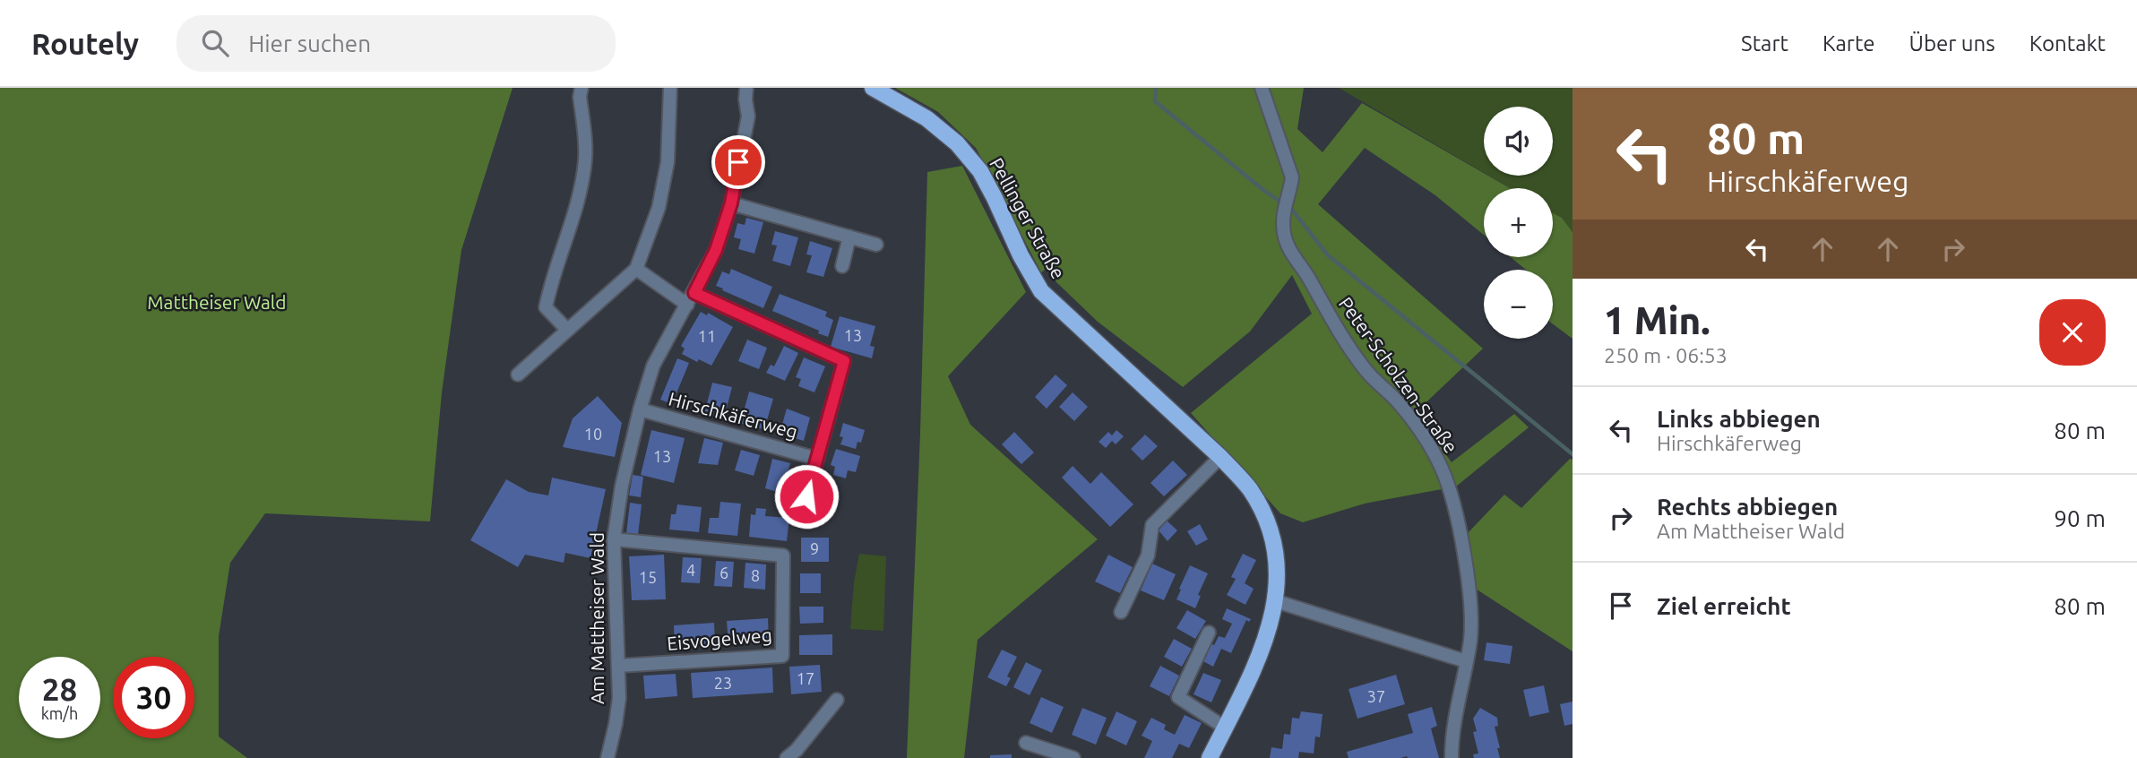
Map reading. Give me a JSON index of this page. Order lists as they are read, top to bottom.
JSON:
{
  "streets": {
    "main road": ["Pellinger Straße"],
    "street": [
      "Peter-Scholzen-Straße",
      "Hirschkäferweg",
      "Am Mattheiser Wald",
      "Eisvogelweg"
    ]
  },
  "crossings": [
    ["Hirschkäferweg", "Am Mattheiser Wald"],
    ["Am Mattheiser Wald", "Eisvogelweg"]
  ],
  "parks": ["Mattheiser Wald"],
  "house_numbers": [
    "13",
    "11",
    "10",
    "13",
    "9",
    "4",
    "6",
    "8",
    "15",
    "17",
    "23",
    "37"
  ],
  "page": {
    "header": "Routely",
    "search": "Hier suchen",
    "nav": [
      "Start",
      "Karte",
      "Über uns",
      "Kontakt"
    ],
    "turn": ["80 m", "Hirschkäferweg"],
    "map_buttons": ["+", "−"],
    "heading": ["1 Min.", "250 m · 06:53"],
    "list": [
      {
        "name": "Links abbiegen",
        "note": "Hirschkäferweg",
        "value": "80 m"
      },
      {
        "name": "Rechts abbiegen",
        "note": "Am Mattheiser Wald",
        "value": "90 m"
      },
      {
        "name": "Ziel erreicht",
        "value": "80 m"
      }
    ],
    "speed": "28 km/h",
    "limit": "30"
  }
}
